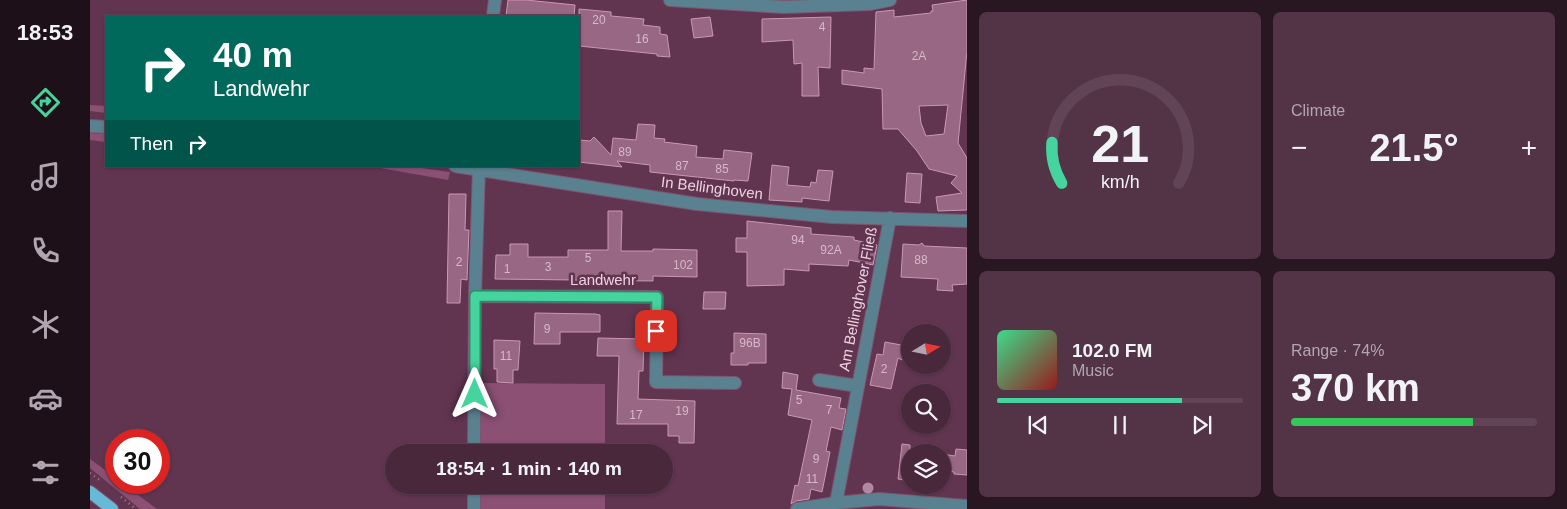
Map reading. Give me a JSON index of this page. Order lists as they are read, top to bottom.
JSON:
{
  "streets": {
    "street": ["In Bellinghoven", "Landwehr", "Am Bellinghover Fließ"]
  },
  "crossings": [
    ["In Bellinghoven", "Am Bellinghover Fließ"]
  ],
  "house_numbers": [
    "20",
    "4",
    "16",
    "2A",
    "89",
    "87",
    "85",
    "94",
    "92A",
    "5",
    "88",
    "2",
    "102",
    "3",
    "1",
    "9",
    "96B",
    "11",
    "2",
    "5",
    "7",
    "19",
    "17",
    "9",
    "11"
  ],
  "north": "right",
  "page": {
    "tabs": "18:53",
    "tile": [
      "Climate",
      ["Range · 74%", "370 km"]
    ],
    "turn": ["40 m", "Landwehr"],
    "then": "Then",
    "heat": ["−", "21.5°", "+"],
    "song": ["102.0 FM", "Music"],
    "limit": "30",
    "trip": "18:54 · 1 min · 140 m",
    "gauge": ["21", "km/h"]
  }
}
